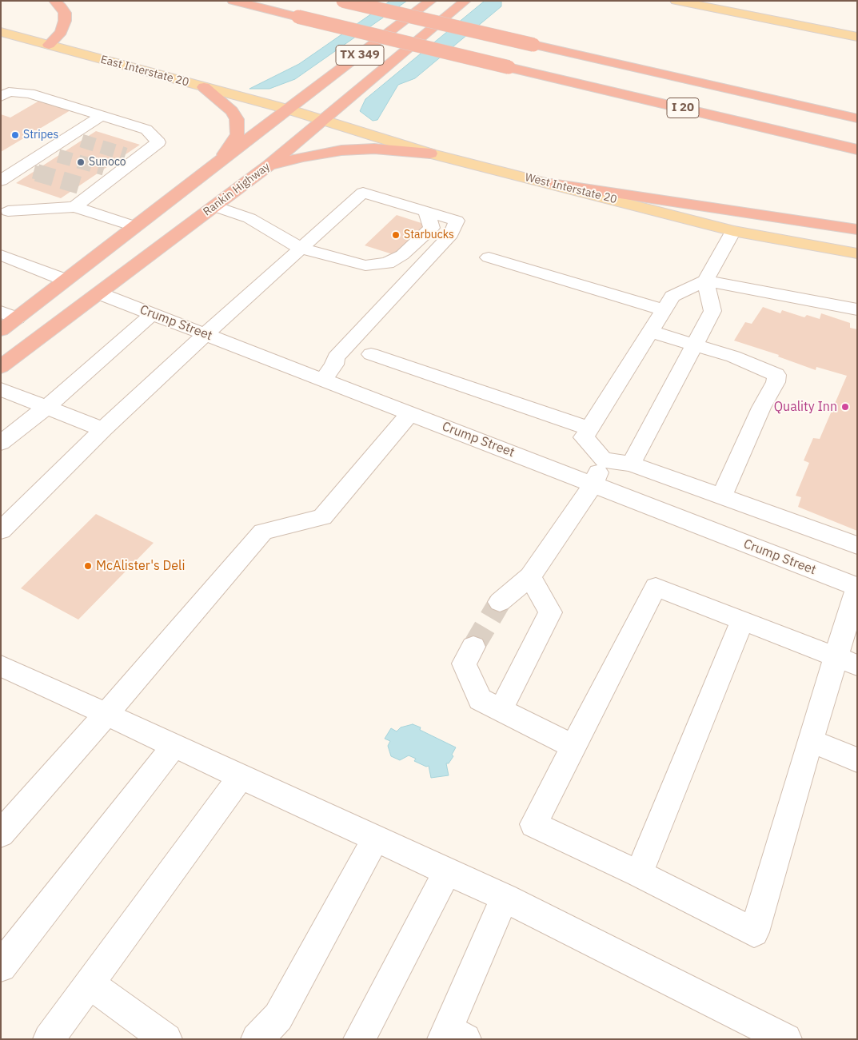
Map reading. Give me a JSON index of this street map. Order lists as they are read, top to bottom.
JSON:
{
  "streets": {
    "highway": ["TX 349", "I 20", "Rankin Highway"],
    "main road": ["East Interstate 20", "West Interstate 20"],
    "street": ["Crump Street"]
  },
  "crossings": [
    ["TX 349", "East Interstate 20"],
    ["TX 349", "West Interstate 20"],
    ["East Interstate 20", "West Interstate 20"],
    ["West Interstate 20", "Rankin Highway"],
    ["Rankin Highway", "Crump Street"]
  ],
  "places": [
    "Stripes",
    "Sunoco",
    "Starbucks",
    "Quality Inn",
    "McAlister's Deli"
  ]
}
